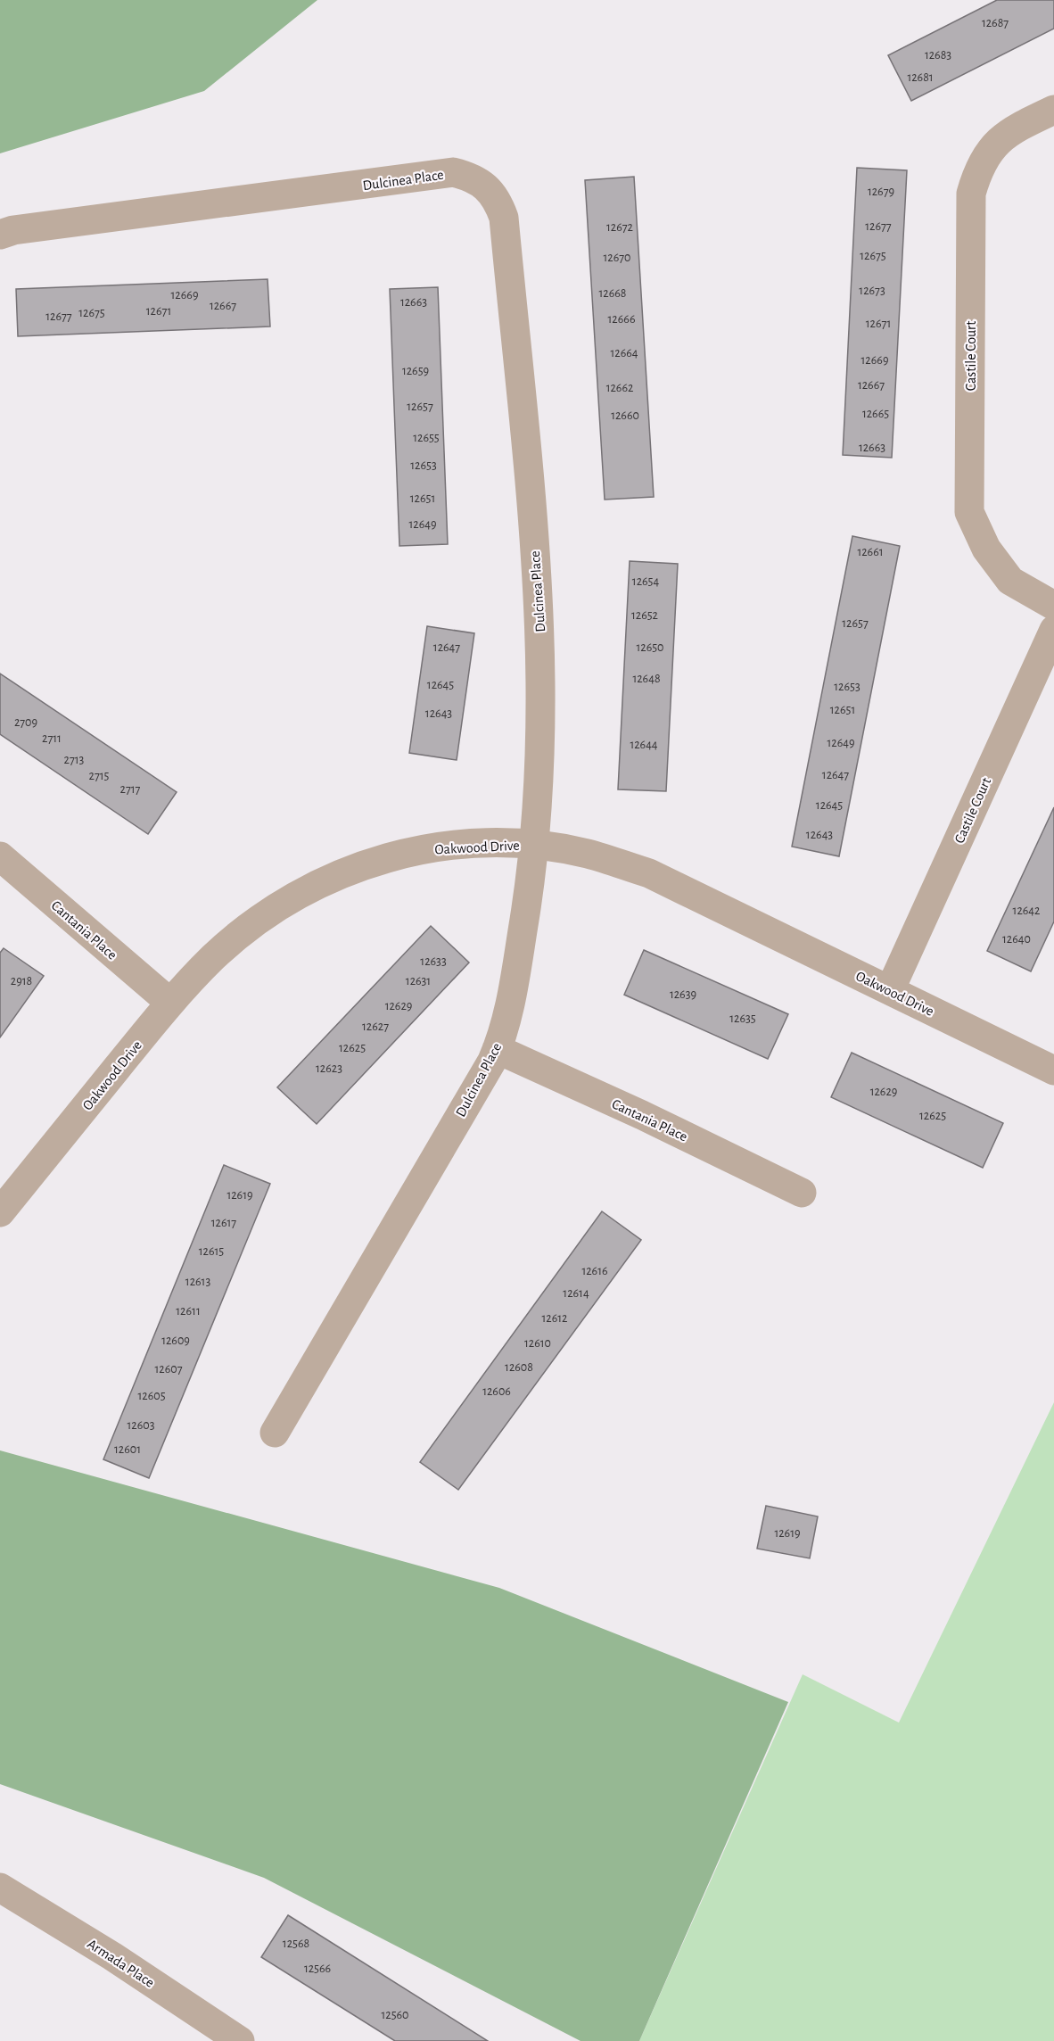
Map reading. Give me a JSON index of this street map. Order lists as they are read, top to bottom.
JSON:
{
  "streets": {
    "street": [
      "Dulcinea Place",
      "Castile Court",
      "Oakwood Drive",
      "Cantania Place",
      "Armada Place"
    ]
  },
  "crossings": [
    ["Dulcinea Place", "Oakwood Drive"],
    ["Dulcinea Place", "Cantania Place"],
    ["Castile Court", "Oakwood Drive"],
    ["Oakwood Drive", "Cantania Place"]
  ],
  "house_numbers": [
    "12687",
    "12683",
    "12681",
    "12679",
    "12677",
    "12672",
    "12675",
    "12670",
    "12673",
    "12668",
    "12669",
    "12663",
    "12667",
    "12671",
    "12675",
    "12677",
    "12666",
    "12671",
    "12664",
    "12669",
    "12659",
    "12667",
    "12662",
    "12657",
    "12665",
    "12660",
    "12655",
    "12663",
    "12653",
    "12651",
    "12649",
    "12661",
    "12654",
    "12652",
    "12657",
    "12647",
    "12650",
    "12648",
    "12645",
    "12653",
    "12651",
    "12643",
    "2709",
    "2711",
    "12649",
    "12644",
    "2713",
    "12647",
    "2715",
    "2717",
    "12645",
    "12643",
    "12642",
    "12640",
    "12633",
    "2918",
    "12631",
    "12639",
    "12629",
    "12635",
    "12627",
    "12625",
    "12623",
    "12629",
    "12625",
    "12619",
    "12617",
    "12615",
    "12616",
    "12613",
    "12614",
    "12611",
    "12612",
    "12609",
    "12610",
    "12608",
    "12607",
    "12606",
    "12605",
    "12603",
    "12601",
    "12619",
    "12568",
    "12566",
    "12560"
  ]
}
